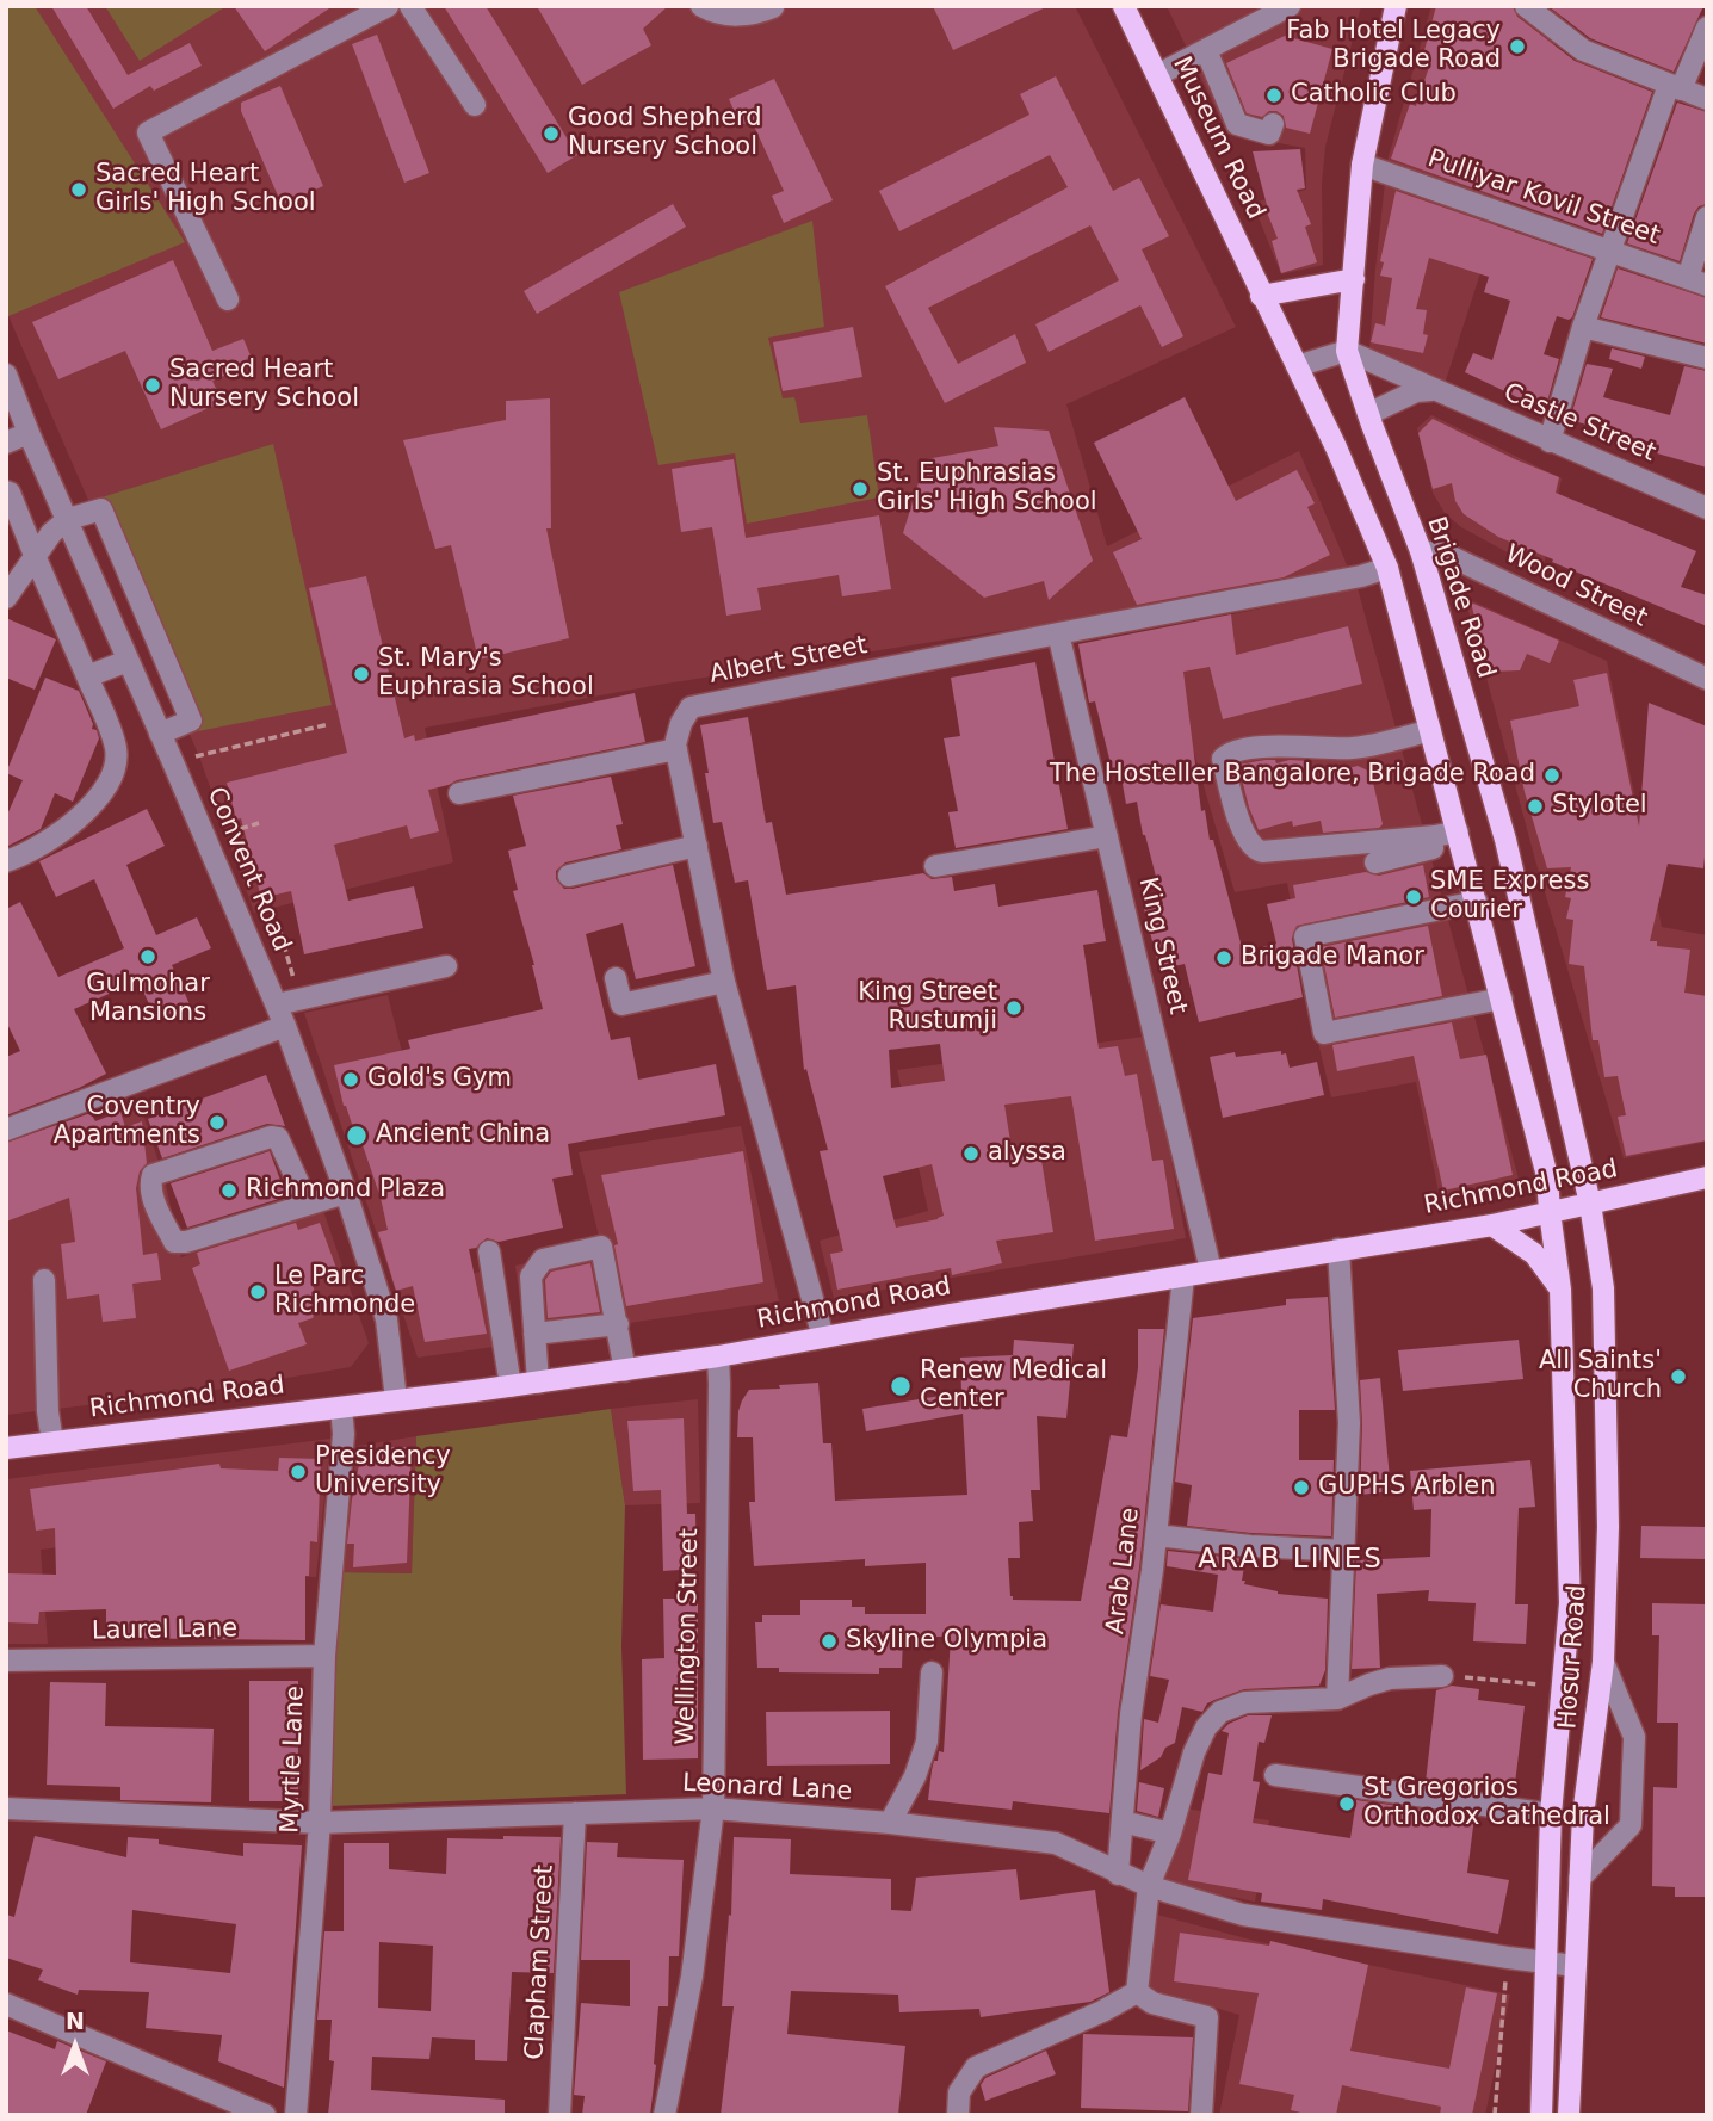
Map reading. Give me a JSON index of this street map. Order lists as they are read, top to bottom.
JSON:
{
  "streets": {
    "main road": [
      "Museum Road",
      "Brigade Road",
      "Richmond Road",
      "Hosur Road"
    ],
    "street": [
      "Pulliyar Kovil Street",
      "Castle Street",
      "Wood Street",
      "Albert Street",
      "Convent Road",
      "King Street",
      "Arab Lane",
      "Laurel Lane",
      "Wellington Street",
      "Myrtle Lane",
      "Leonard Lane",
      "Clapham Street"
    ]
  },
  "crossings": [
    ["Pulliyar Kovil Street", "Brigade Road"],
    ["Castle Street", "Brigade Road"],
    ["Wood Street", "Brigade Road"],
    ["Brigade Road", "Richmond Road"],
    ["Brigade Road", "Hosur Road"],
    ["Albert Street", "King Street"],
    ["Albert Street", "Richmond Road"],
    ["Convent Road", "Richmond Road"],
    ["King Street", "Richmond Road"],
    ["Richmond Road", "Arab Lane"],
    ["Richmond Road", "Wellington Street"],
    ["Richmond Road", "Hosur Road"],
    ["Richmond Road", "Myrtle Lane"],
    ["Arab Lane", "Leonard Lane"],
    ["Laurel Lane", "Myrtle Lane"],
    ["Wellington Street", "Leonard Lane"],
    ["Hosur Road", "Leonard Lane"],
    ["Myrtle Lane", "Leonard Lane"],
    ["Leonard Lane", "Clapham Street"]
  ],
  "districts": ["ARAB LINES"],
  "places": [
    "Fab Hotel Legacy Brigade Road",
    "Catholic Club",
    "Good Shepherd Nursery School",
    "Sacred Heart Girls' High School",
    "Sacred Heart Nursery School",
    "St. Euphrasias Girls' High School",
    "St. Mary's Euphrasia School",
    "The Hosteller Bangalore, Brigade Road",
    "Stylotel",
    "SME Express Courier",
    "Gulmohar Mansions",
    "Brigade Manor",
    "King Street Rustumji",
    "Gold's Gym",
    "Coventry Apartments",
    "Ancient China",
    "alyssa",
    "Richmond Plaza",
    "Le Parc Richmonde",
    "All Saints' Church",
    "Renew Medical Center",
    "Presidency University",
    "GUPHS Arblen",
    "Skyline Olympia",
    "St Gregorios Orthodox Cathedral"
  ],
  "north": "top"
}
